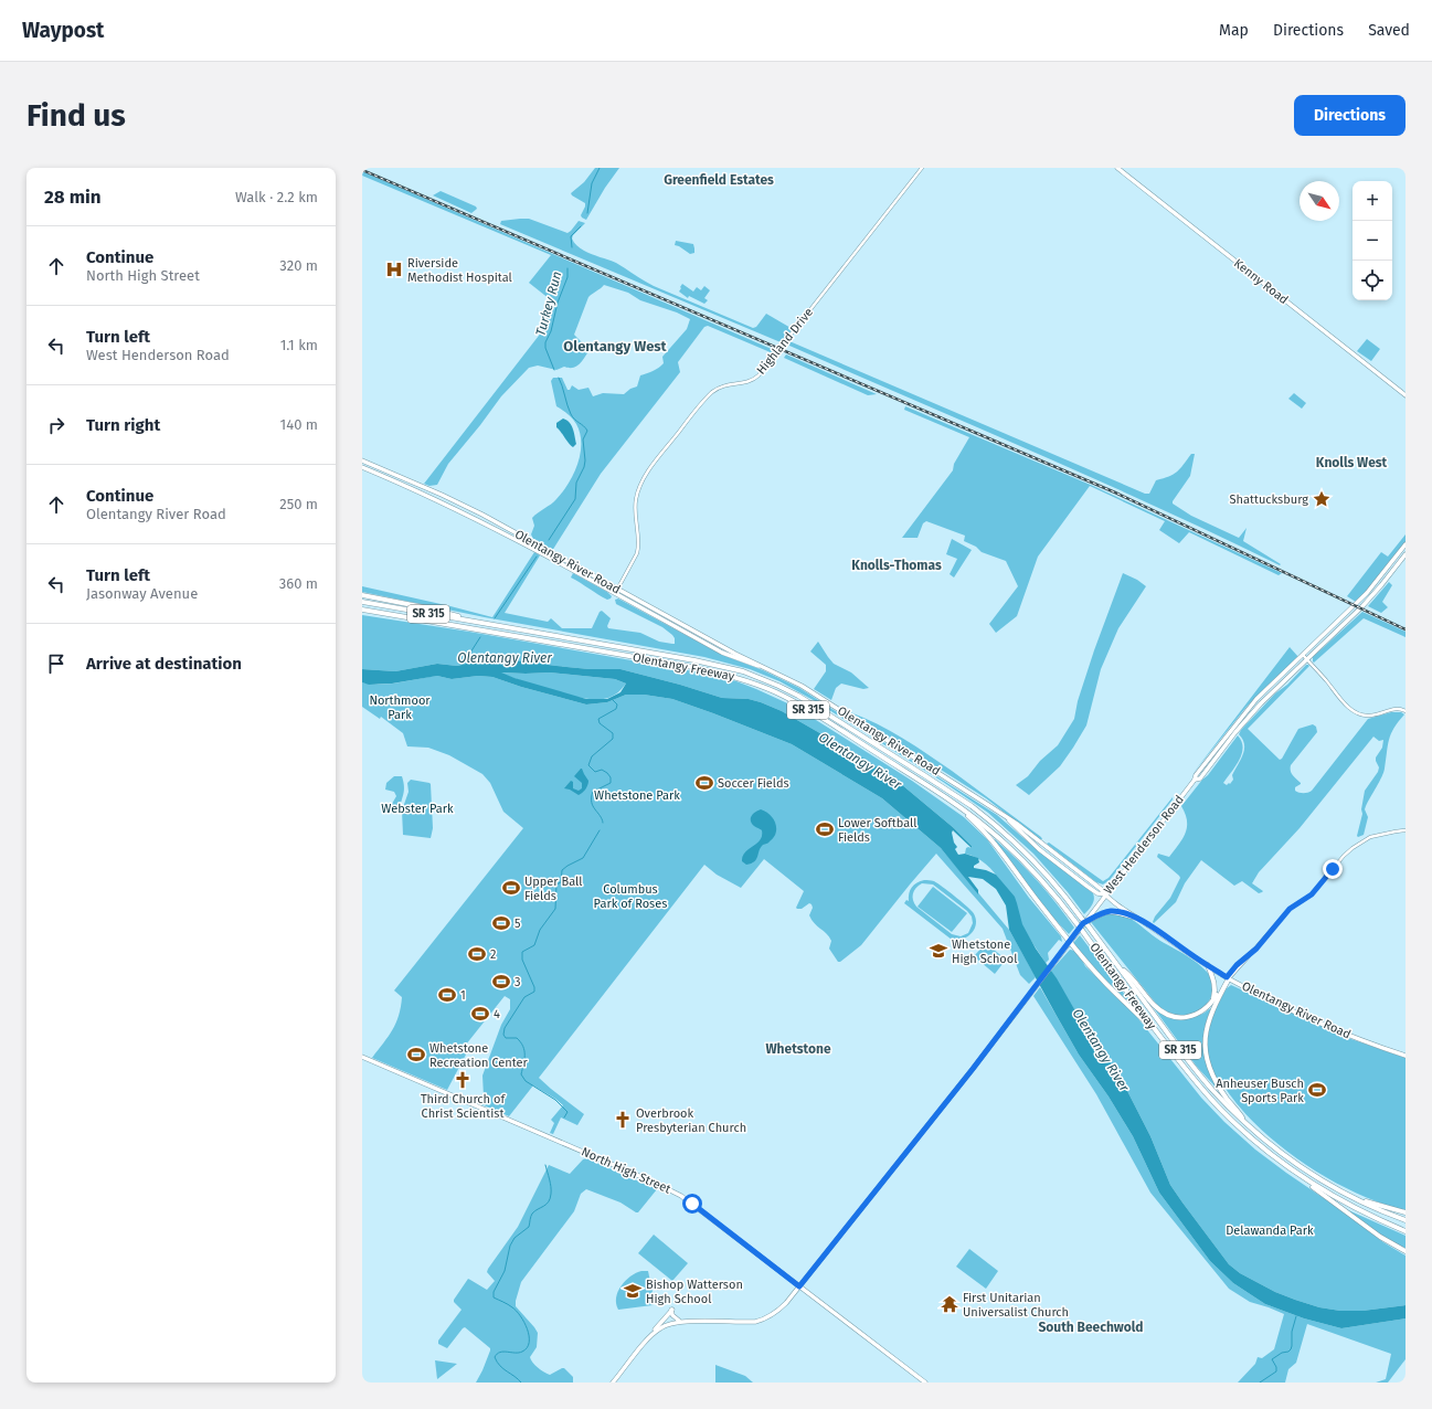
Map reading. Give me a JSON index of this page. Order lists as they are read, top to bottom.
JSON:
{
  "streets": {
    "highway": ["SR 315", "Olentangy Freeway"],
    "main road": [
      "Kenny Road",
      "Olentangy River Road",
      "West Henderson Road",
      "North High Street"
    ],
    "street": ["Highland Drive"]
  },
  "crossings": [
    ["Highland Drive", "Olentangy River Road"],
    ["Olentangy River Road", "West Henderson Road"],
    ["Olentangy Freeway", "West Henderson Road"],
    ["West Henderson Road", "North High Street"]
  ],
  "districts": [
    "Greenfield Estates",
    "Olentangy West",
    "Knolls West",
    "Knolls-Thomas",
    "Whetstone",
    "South Beechwold"
  ],
  "water": ["Turkey Run", "Olentangy River"],
  "parks": [
    "Northmoor Park",
    "Whetstone Park",
    "Webster Park",
    "Columbus Park of Roses",
    "Delawanda Park"
  ],
  "places": {
    "hospital": ["Riverside Methodist Hospital"],
    "place": ["Shattucksburg"],
    "sports": [
      "Soccer Fields",
      "Lower Softball Fields",
      "Upper Ball Fields",
      "5",
      "2",
      "3",
      "1",
      "4",
      "Whetstone Recreation Center",
      "Anheuser Busch Sports Park"
    ],
    "school or university": ["Whetstone High School", "Bishop Watterson High School"],
    "church": ["Third Church of Christ Scientist", "Overbrook Presbyterian Church"],
    "temple": ["First Unitarian Universalist Church"]
  },
  "north": "bottom right",
  "page": {
    "header": "Waypost",
    "nav": ["Map", "Directions", "Saved"],
    "buttons": "Directions",
    "title": "Find us",
    "heading": ["28 min", "Walk · 2.2 km"],
    "map_buttons": ["+", "−"],
    "list": [
      ["Continue", "North High Street", "320 m"],
      ["Turn left", "West Henderson Road", "1.1 km"],
      ["Turn right", "140 m"],
      ["Continue", "Olentangy River Road", "250 m"],
      ["Turn left", "Jasonway Avenue", "360 m"],
      "Arrive at destination"
    ]
  }
}
